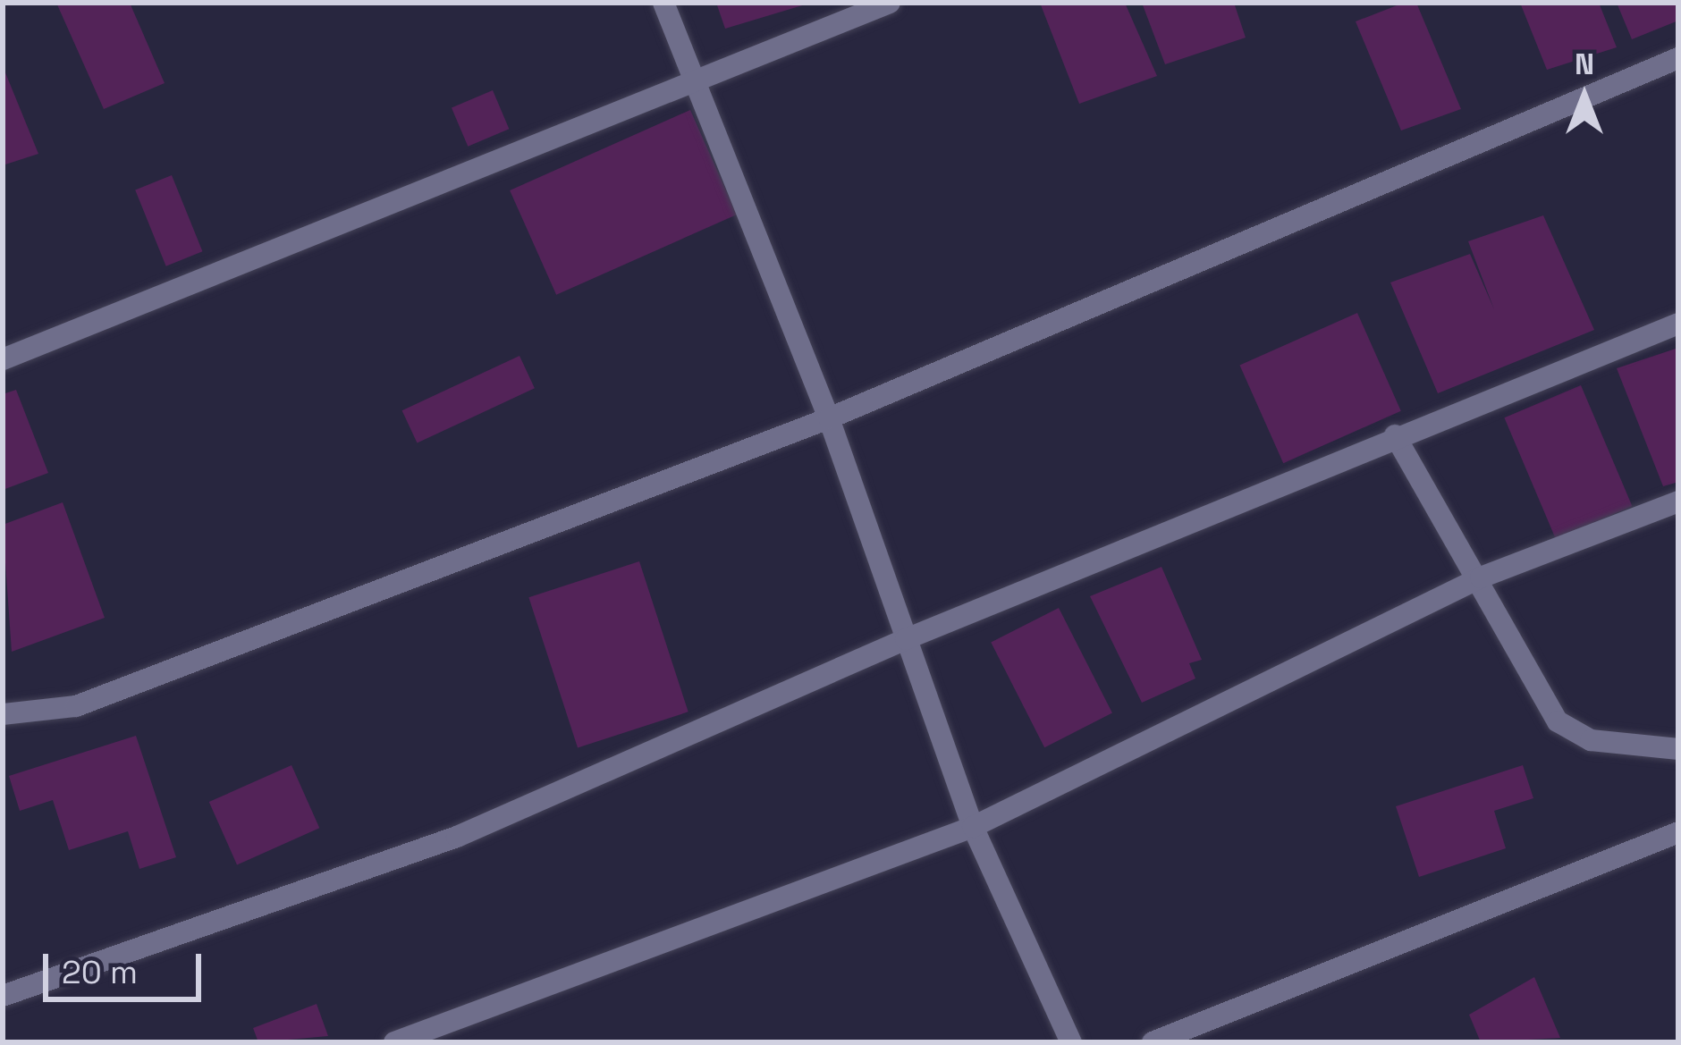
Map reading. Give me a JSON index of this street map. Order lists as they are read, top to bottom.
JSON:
{
  "scale_bar": "20 m",
  "north": "top"
}
